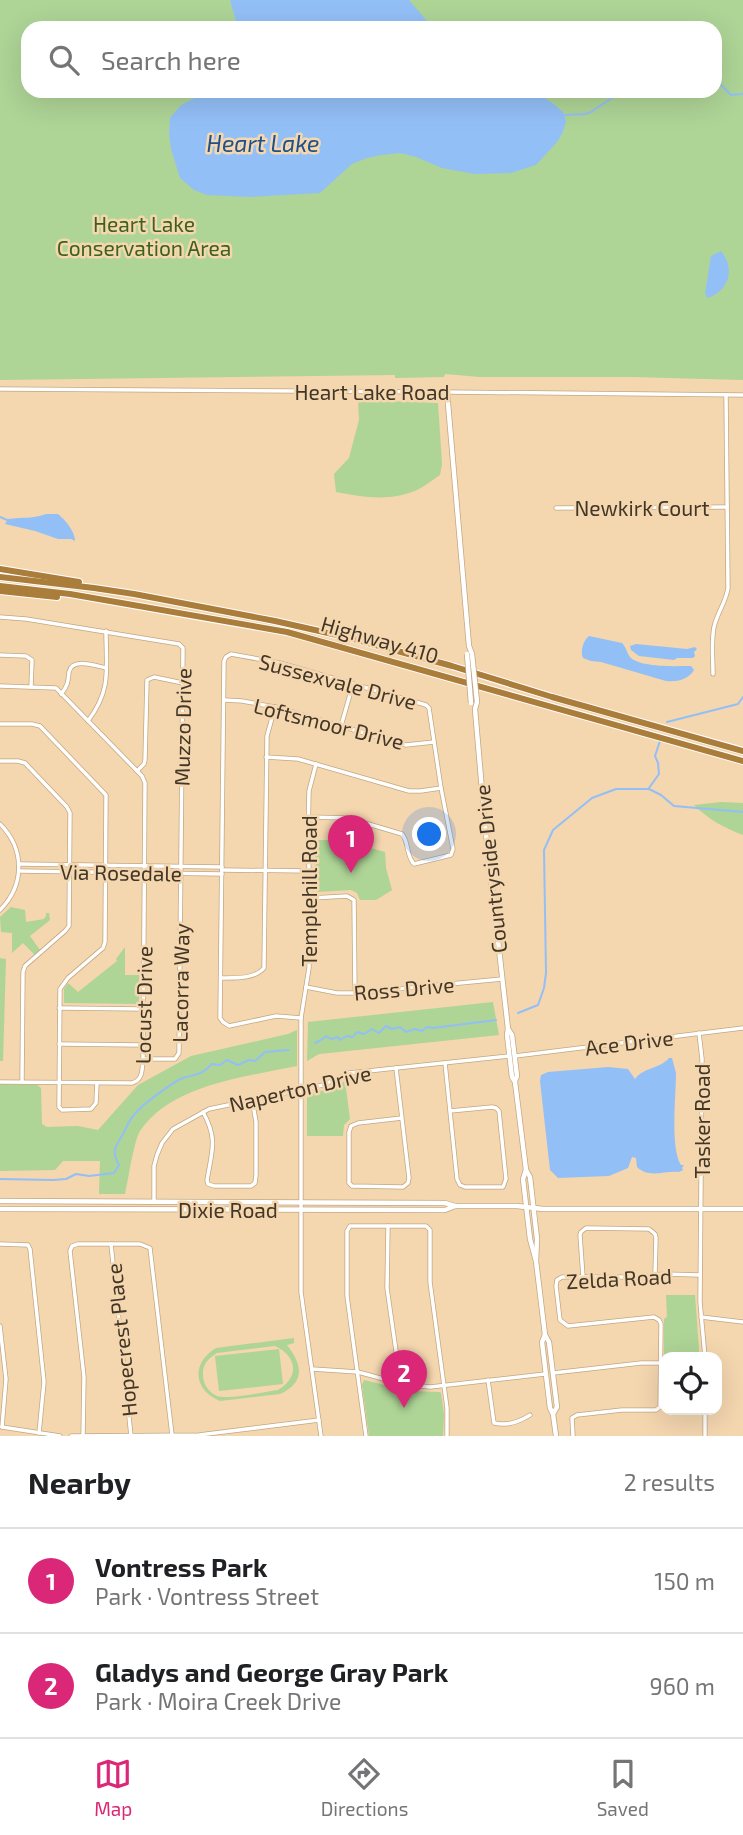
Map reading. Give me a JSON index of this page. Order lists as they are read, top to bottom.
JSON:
{
  "streets": {
    "highway": ["Highway 410"],
    "main road": ["Countryside Drive", "Dixie Road"],
    "street": [
      "Heart Lake Road",
      "Newkirk Court",
      "Sussexvale Drive",
      "Loftsmoor Drive",
      "Muzzo Drive",
      "Via Rosedale",
      "Templehill Road",
      "Lacorra Way",
      "Ross Drive",
      "Locust Drive",
      "Ace Drive",
      "Naperton Drive",
      "Tasker Road",
      "Zelda Road",
      "Hopecrest Place"
    ]
  },
  "crossings": [
    ["Heart Lake Road", "Countryside Drive"],
    ["Sussexvale Drive", "Loftsmoor Drive"],
    ["Sussexvale Drive", "Via Rosedale"],
    ["Sussexvale Drive", "Templehill Road"],
    ["Muzzo Drive", "Via Rosedale"],
    ["Muzzo Drive", "Lacorra Way"],
    ["Countryside Drive", "Ross Drive"],
    ["Countryside Drive", "Ace Drive"],
    ["Countryside Drive", "Naperton Drive"],
    ["Countryside Drive", "Dixie Road"],
    ["Via Rosedale", "Lacorra Way"],
    ["Via Rosedale", "Locust Drive"],
    ["Templehill Road", "Ross Drive"],
    ["Templehill Road", "Naperton Drive"],
    ["Lacorra Way", "Locust Drive"],
    ["Ace Drive", "Naperton Drive"],
    ["Ace Drive", "Tasker Road"],
    ["Naperton Drive", "Dixie Road"],
    ["Tasker Road", "Dixie Road"],
    ["Tasker Road", "Zelda Road"]
  ],
  "water": ["Heart Lake"],
  "parks": ["Heart Lake Conservation Area"],
  "page": {
    "search": "Search here",
    "pins": ["1", "2"],
    "heading": ["Nearby", "2 results"],
    "list": [
      {
        "mark": "1",
        "name": "Vontress Park",
        "note": "Park · Vontress Street",
        "value": "150 m"
      },
      {
        "mark": "2",
        "name": "Gladys and George Gray Park",
        "note": "Park · Moira Creek Drive",
        "value": "960 m"
      }
    ],
    "nav": ["Map", "Directions", "Saved"]
  }
}
